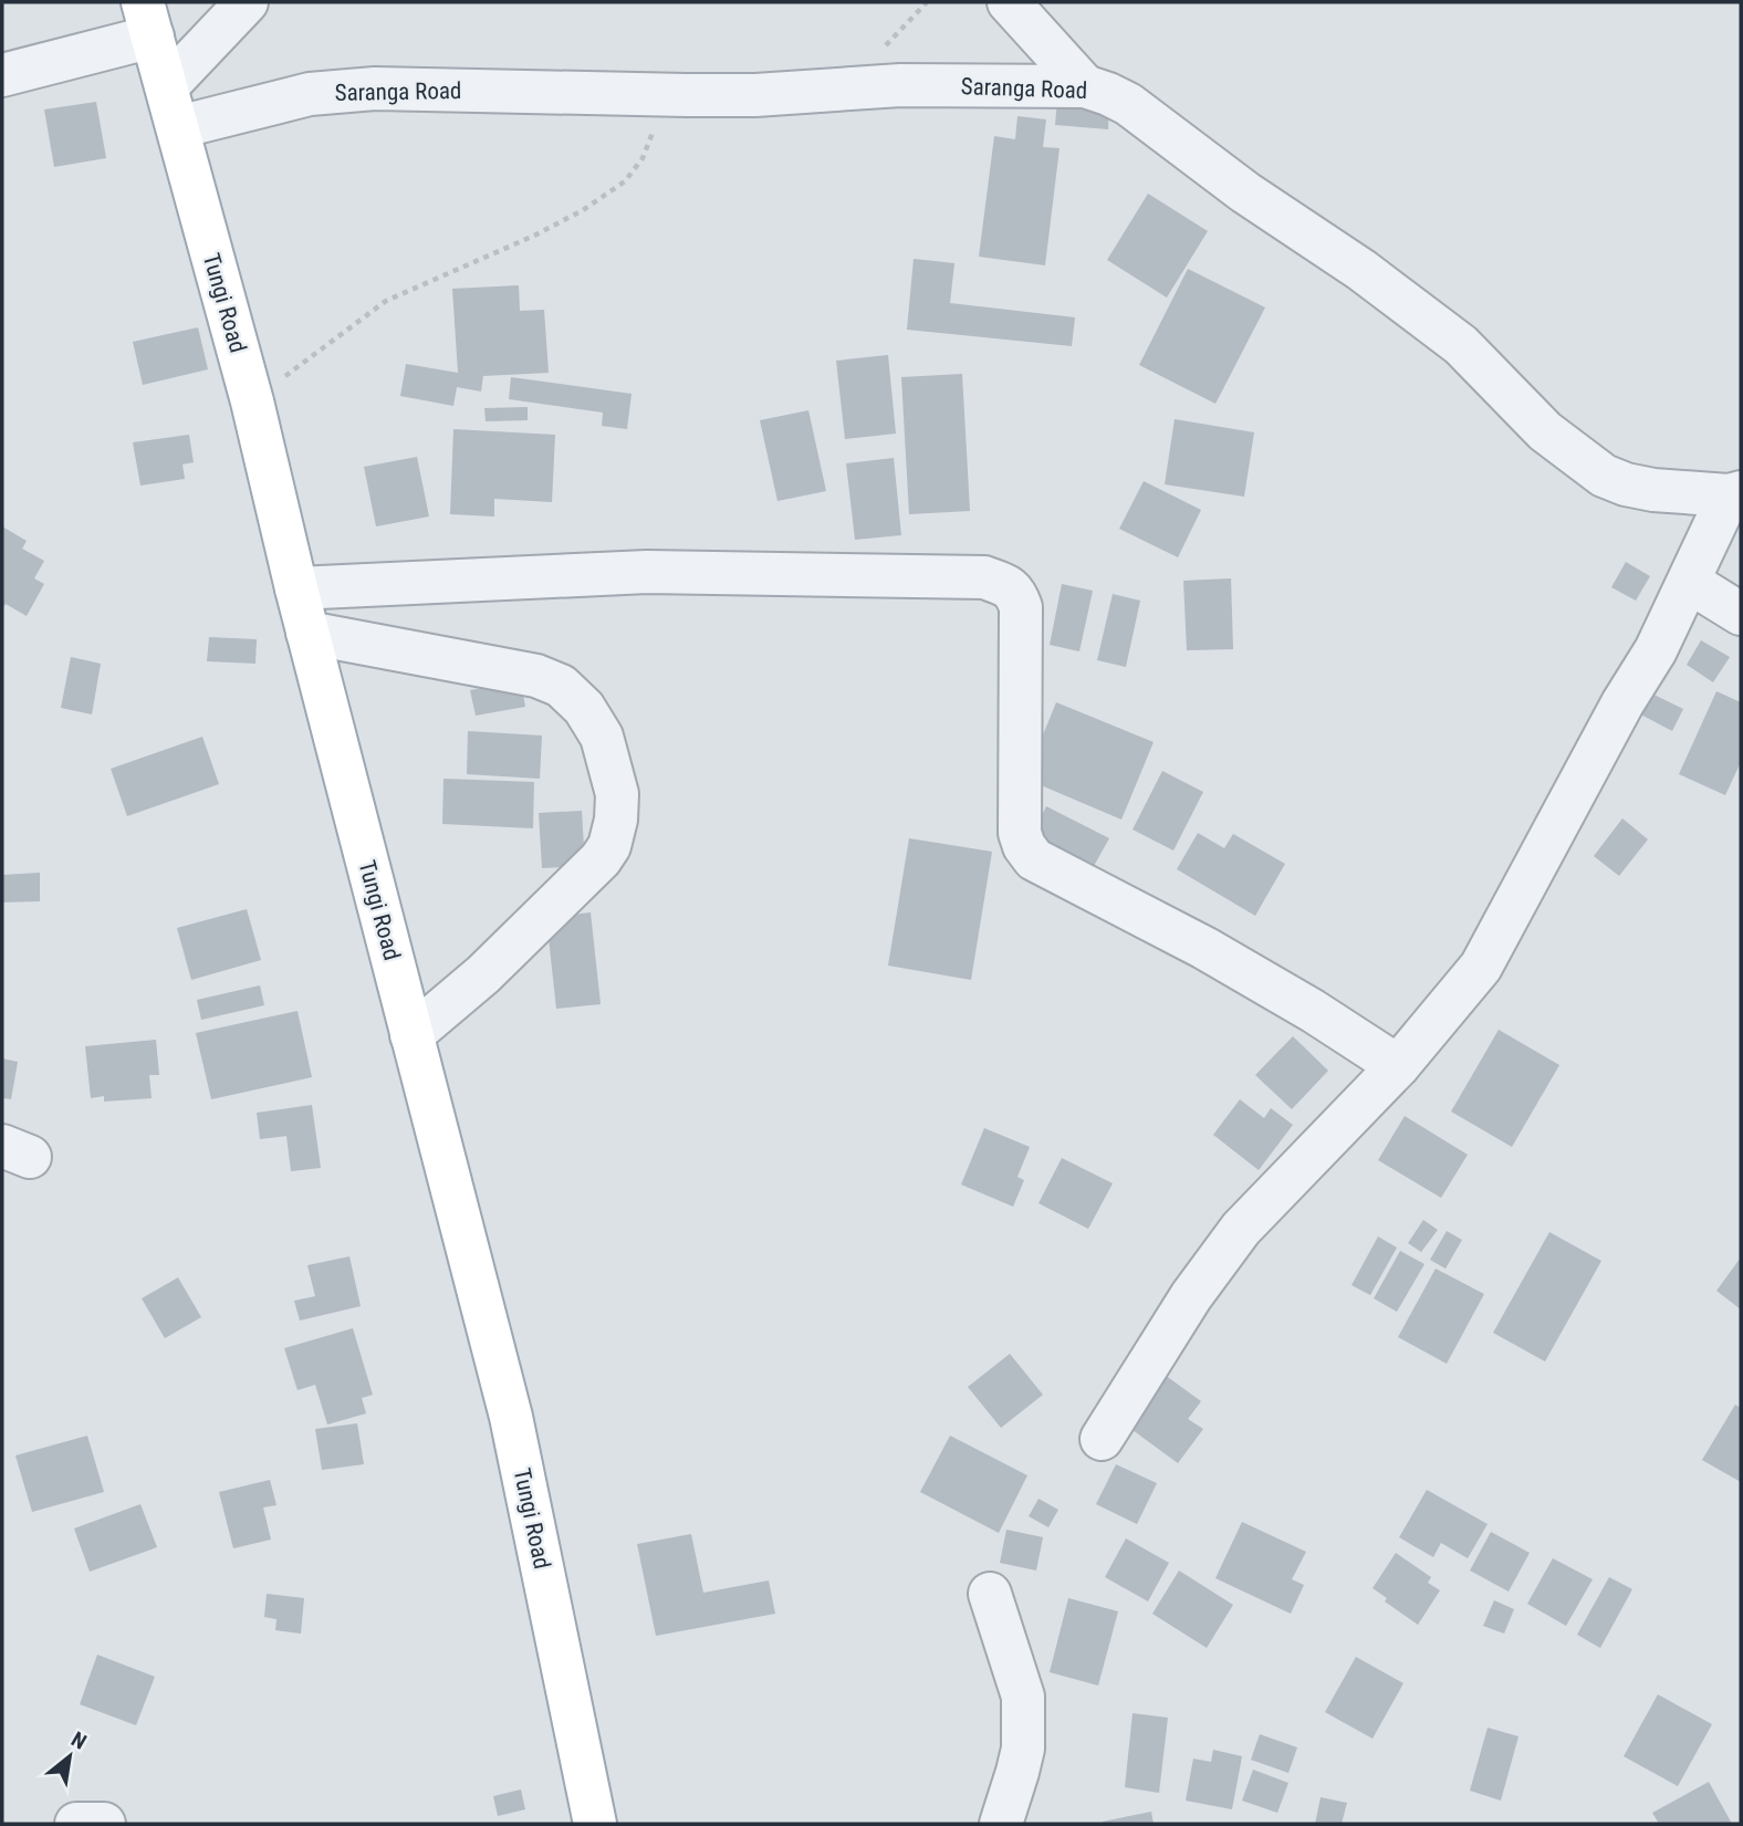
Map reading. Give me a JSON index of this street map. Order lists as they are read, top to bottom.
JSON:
{
  "streets": {
    "main road": ["Tungi Road"],
    "street": ["Saranga Road"]
  },
  "crossings": [
    ["Saranga Road", "Tungi Road"]
  ],
  "north": "top right"
}
